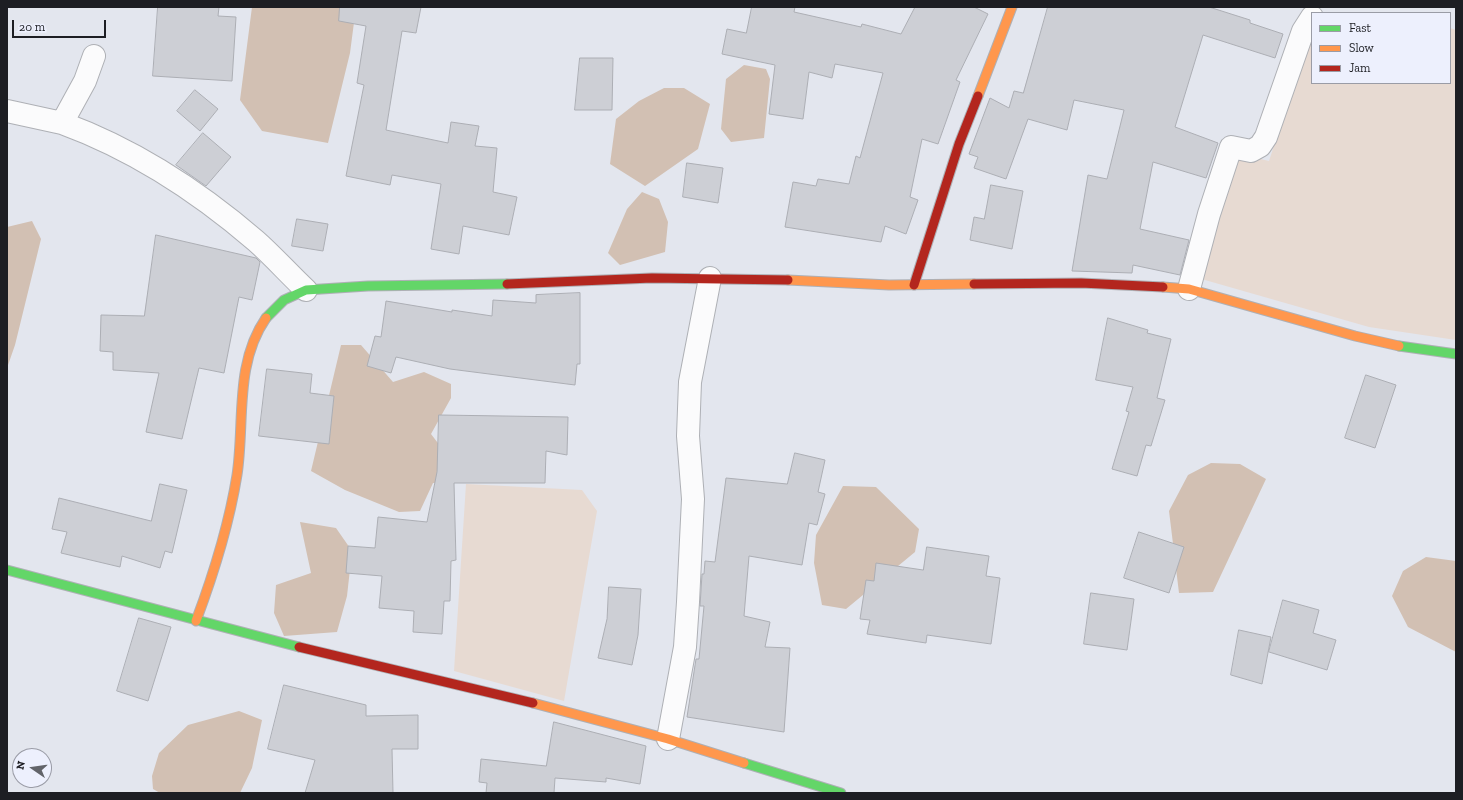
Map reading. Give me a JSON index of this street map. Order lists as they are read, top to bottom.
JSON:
{
  "legend": ["Fast", "Slow", "Jam"],
  "scale_bar": "20 m",
  "north": "left"
}
